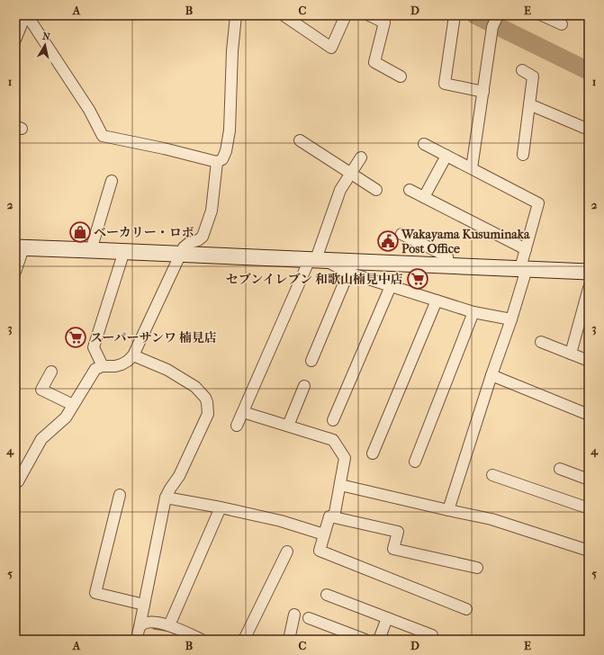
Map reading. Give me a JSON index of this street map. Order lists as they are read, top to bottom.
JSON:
{
  "places": {
    "shop": ["ベーカリー・ロボ"],
    "public building": ["Wakayama Kusuminaka Post Office"],
    "supermarket": ["セブンイレブン 和歌山楠見中店", "スーパーサンワ 楠見店"]
  },
  "north": "top",
  "grid": {
    "columns": [
      "A",
      "B",
      "C",
      "D",
      "E"
    ],
    "rows": [
      "1",
      "2",
      "3",
      "4",
      "5"
    ]
  }
}
